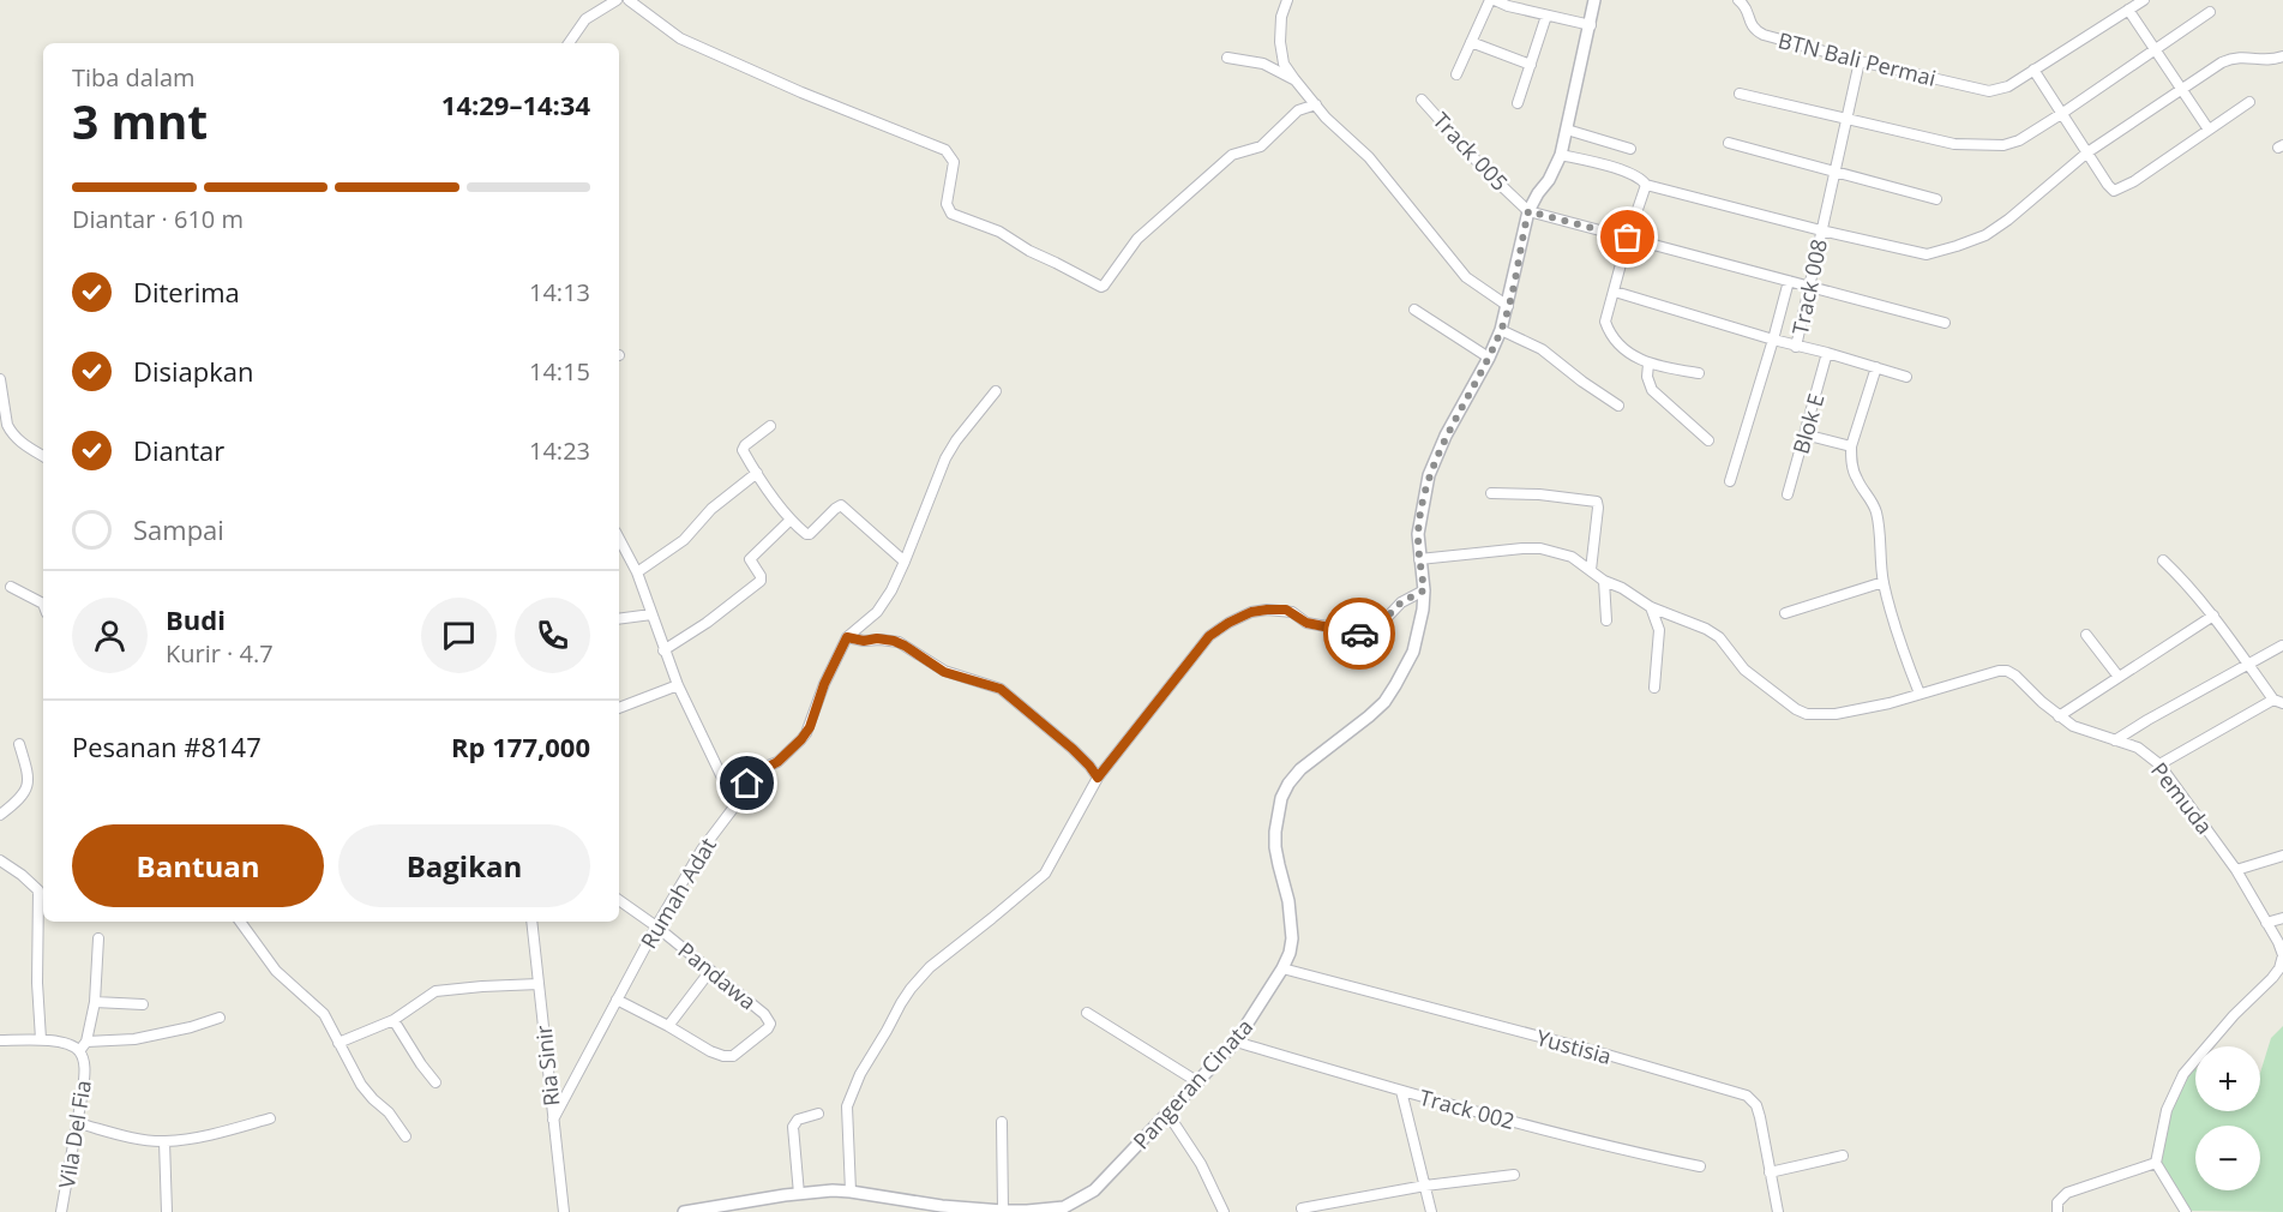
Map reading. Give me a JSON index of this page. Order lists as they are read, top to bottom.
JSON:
{
  "streets": {
    "street": [
      "BTN Bali Permai",
      "Track 005",
      "Track 008",
      "Blok E",
      "Pemuda",
      "Rumah Adat",
      "Pandawa",
      "Yustisia",
      "Ria Sinir",
      "Pangeran Cinata",
      "Track 002",
      "Vila Del Fia"
    ]
  },
  "crossings": [
    ["BTN Bali Permai", "Track 008"],
    ["Track 005", "Track 008"],
    ["Track 005", "Pangeran Cinata"],
    ["Rumah Adat", "Pandawa"],
    ["Rumah Adat", "Ria Sinir"],
    ["Yustisia", "Pangeran Cinata"],
    ["Pangeran Cinata", "Track 002"]
  ],
  "page": {
    "heading": ["3 mnt", "Tiba dalam", "14:29–14:34"],
    "panel": [
      "Budi",
      "Kurir · 4.7",
      "Pesanan #8147",
      "Rp 177,000"
    ],
    "bar": "Diantar · 610 m",
    "list": [
      ["Diterima", "14:13"],
      ["Disiapkan", "14:15"],
      ["Diantar", "14:23"],
      "Sampai"
    ],
    "buttons": ["Bantuan", "Bagikan"],
    "map_buttons": ["+", "−"]
  }
}
